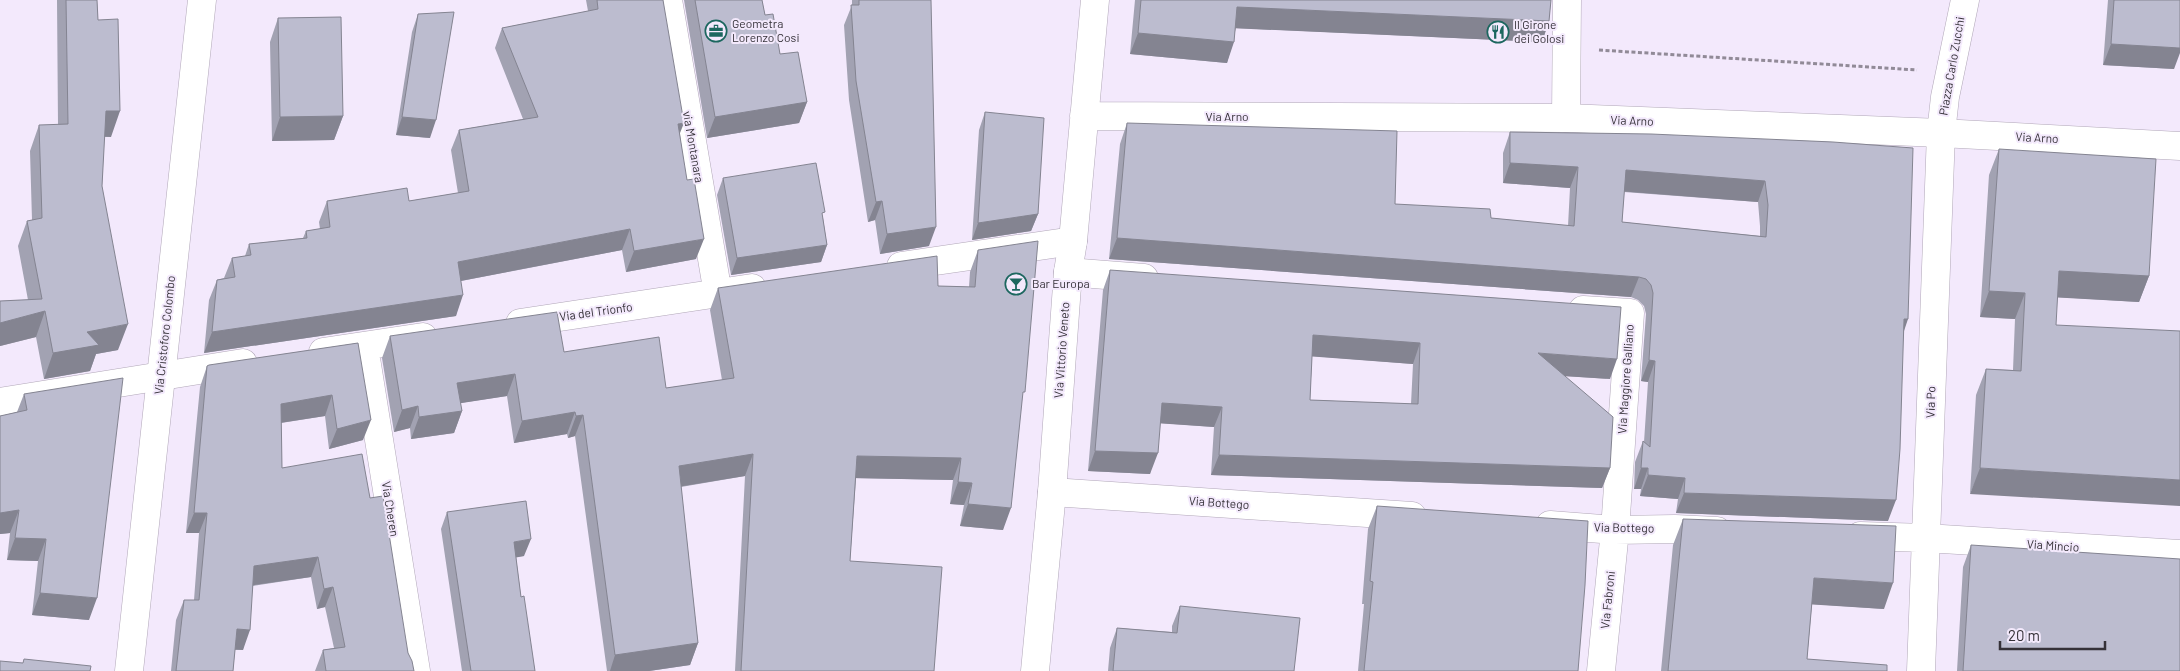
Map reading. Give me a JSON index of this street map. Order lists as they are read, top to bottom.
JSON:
{
  "streets": {
    "street": [
      "Piazza Carlo Zucchi",
      "Via Arno",
      "via Montanara",
      "Via del Trionfo",
      "Via Cristoforo Colombo",
      "Via Vittorio Veneto",
      "Via Maggiore Galliano",
      "Via Po",
      "Via Bottego",
      "Via Cheren",
      "Via Mincio",
      "Via Fabroni"
    ]
  },
  "crossings": [
    ["Piazza Carlo Zucchi", "Via Arno"],
    ["Piazza Carlo Zucchi", "Via Po"],
    ["Via Arno", "Via Vittorio Veneto"],
    ["Via Arno", "Via Po"],
    ["via Montanara", "Via del Trionfo"],
    ["Via Vittorio Veneto", "Via Bottego"],
    ["Via Maggiore Galliano", "Via Bottego"],
    ["Via Maggiore Galliano", "Via Fabroni"],
    ["Via Po", "Via Mincio"],
    ["Via Bottego", "Via Fabroni"]
  ],
  "places": {
    "office": ["Geometra Lorenzo Cosi"],
    "restaurant": ["Il Girone dei Golosi"],
    "bar": ["Bar Europa"]
  },
  "scale_bar": "20 m"
}
